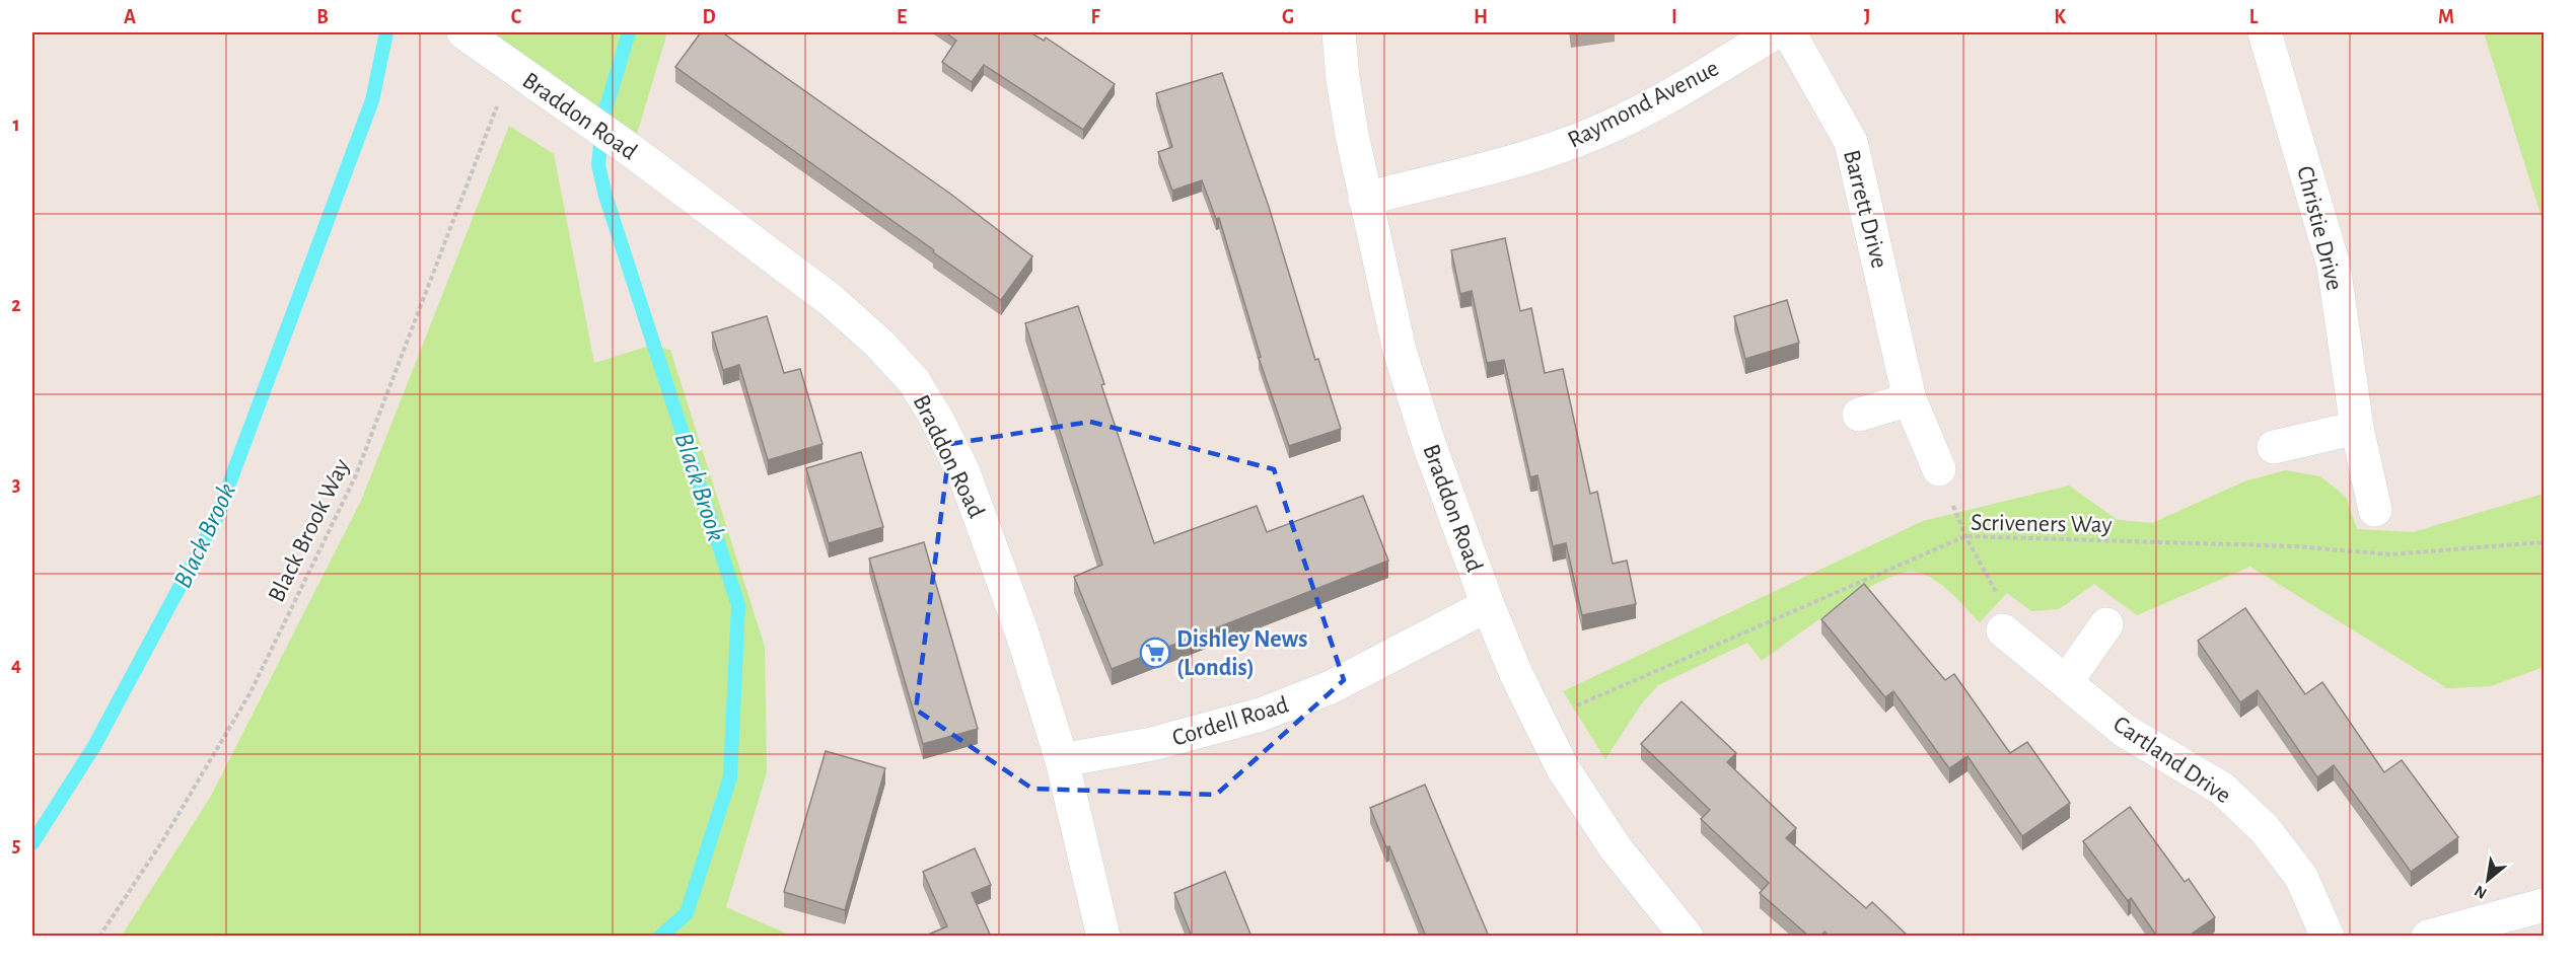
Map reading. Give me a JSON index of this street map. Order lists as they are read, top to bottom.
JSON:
{
  "streets": {
    "street": [
      "Raymond Avenue",
      "Braddon Road",
      "Barrett Drive",
      "Christie Drive",
      "Cordell Road",
      "Cartland Drive"
    ],
    "path": ["Scriveners Way", "Black Brook Way"]
  },
  "crossings": [
    ["Raymond Avenue", "Braddon Road"],
    ["Braddon Road", "Scriveners Way"],
    ["Braddon Road", "Cordell Road"]
  ],
  "water": ["Black Brook"],
  "places": {
    "supermarket": ["Dishley News (Londis)"]
  },
  "north": "bottom left",
  "grid": {
    "columns": [
      "A",
      "B",
      "C",
      "D",
      "E",
      "F",
      "G",
      "H",
      "I",
      "J",
      "K",
      "L",
      "M"
    ],
    "rows": [
      "1",
      "2",
      "3",
      "4",
      "5"
    ]
  }
}
